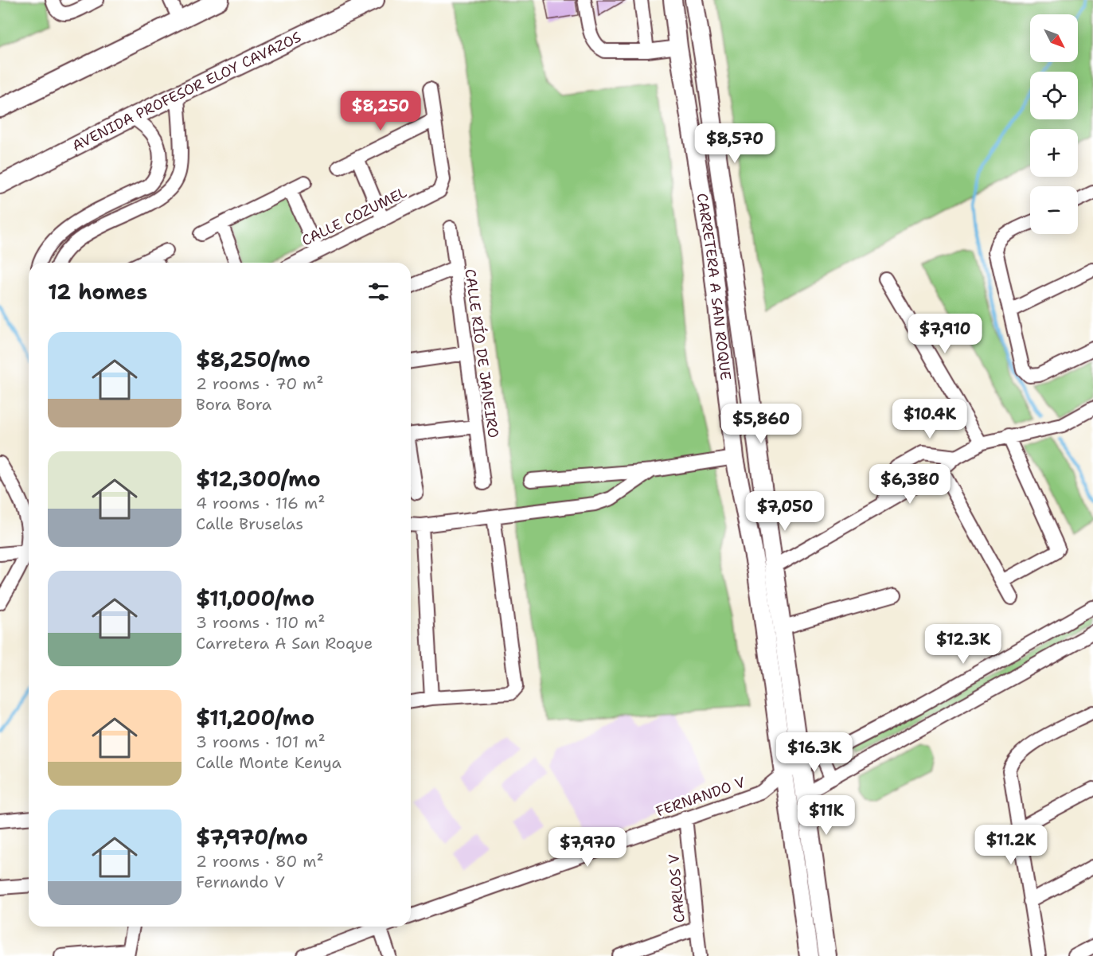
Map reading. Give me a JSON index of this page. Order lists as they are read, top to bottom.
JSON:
{
  "streets": {
    "main road": ["AVENIDA PROFESOR ELOY CAVAZOS", "CARRETERA A SAN ROQUE"],
    "street": [
      "CALLE COZUMEL",
      "CALLE RÍO DE JANEIRO",
      "FERNANDO V",
      "CARLOS V"
    ]
  },
  "crossings": [
    ["CARRETERA A SAN ROQUE", "FERNANDO V"],
    ["FERNANDO V", "CARLOS V"]
  ],
  "north": "bottom right",
  "page": {
    "map_buttons": ["+", "−"],
    "price": [
      "$8,250",
      "$8,570",
      "$7,910",
      "$10.4K",
      "$5,860",
      "$6,380",
      "$7,050",
      "$12.3K",
      "$16.3K",
      "$11K",
      "$11.2K",
      "$7,970"
    ],
    "heading": "12 homes",
    "list": [
      {
        "name": "$8,250/mo",
        "note": "2 rooms · 70 m² · Bora Bora"
      },
      {
        "name": "$12,300/mo",
        "note": "4 rooms · 116 m² · Calle Bruselas"
      },
      {
        "name": "$11,000/mo",
        "note": "3 rooms · 110 m² · Carretera A San Roque"
      },
      {
        "name": "$11,200/mo",
        "note": "3 rooms · 101 m² · Calle Monte Kenya"
      },
      {
        "name": "$7,970/mo",
        "note": "2 rooms · 80 m² · Fernando V"
      }
    ]
  }
}
